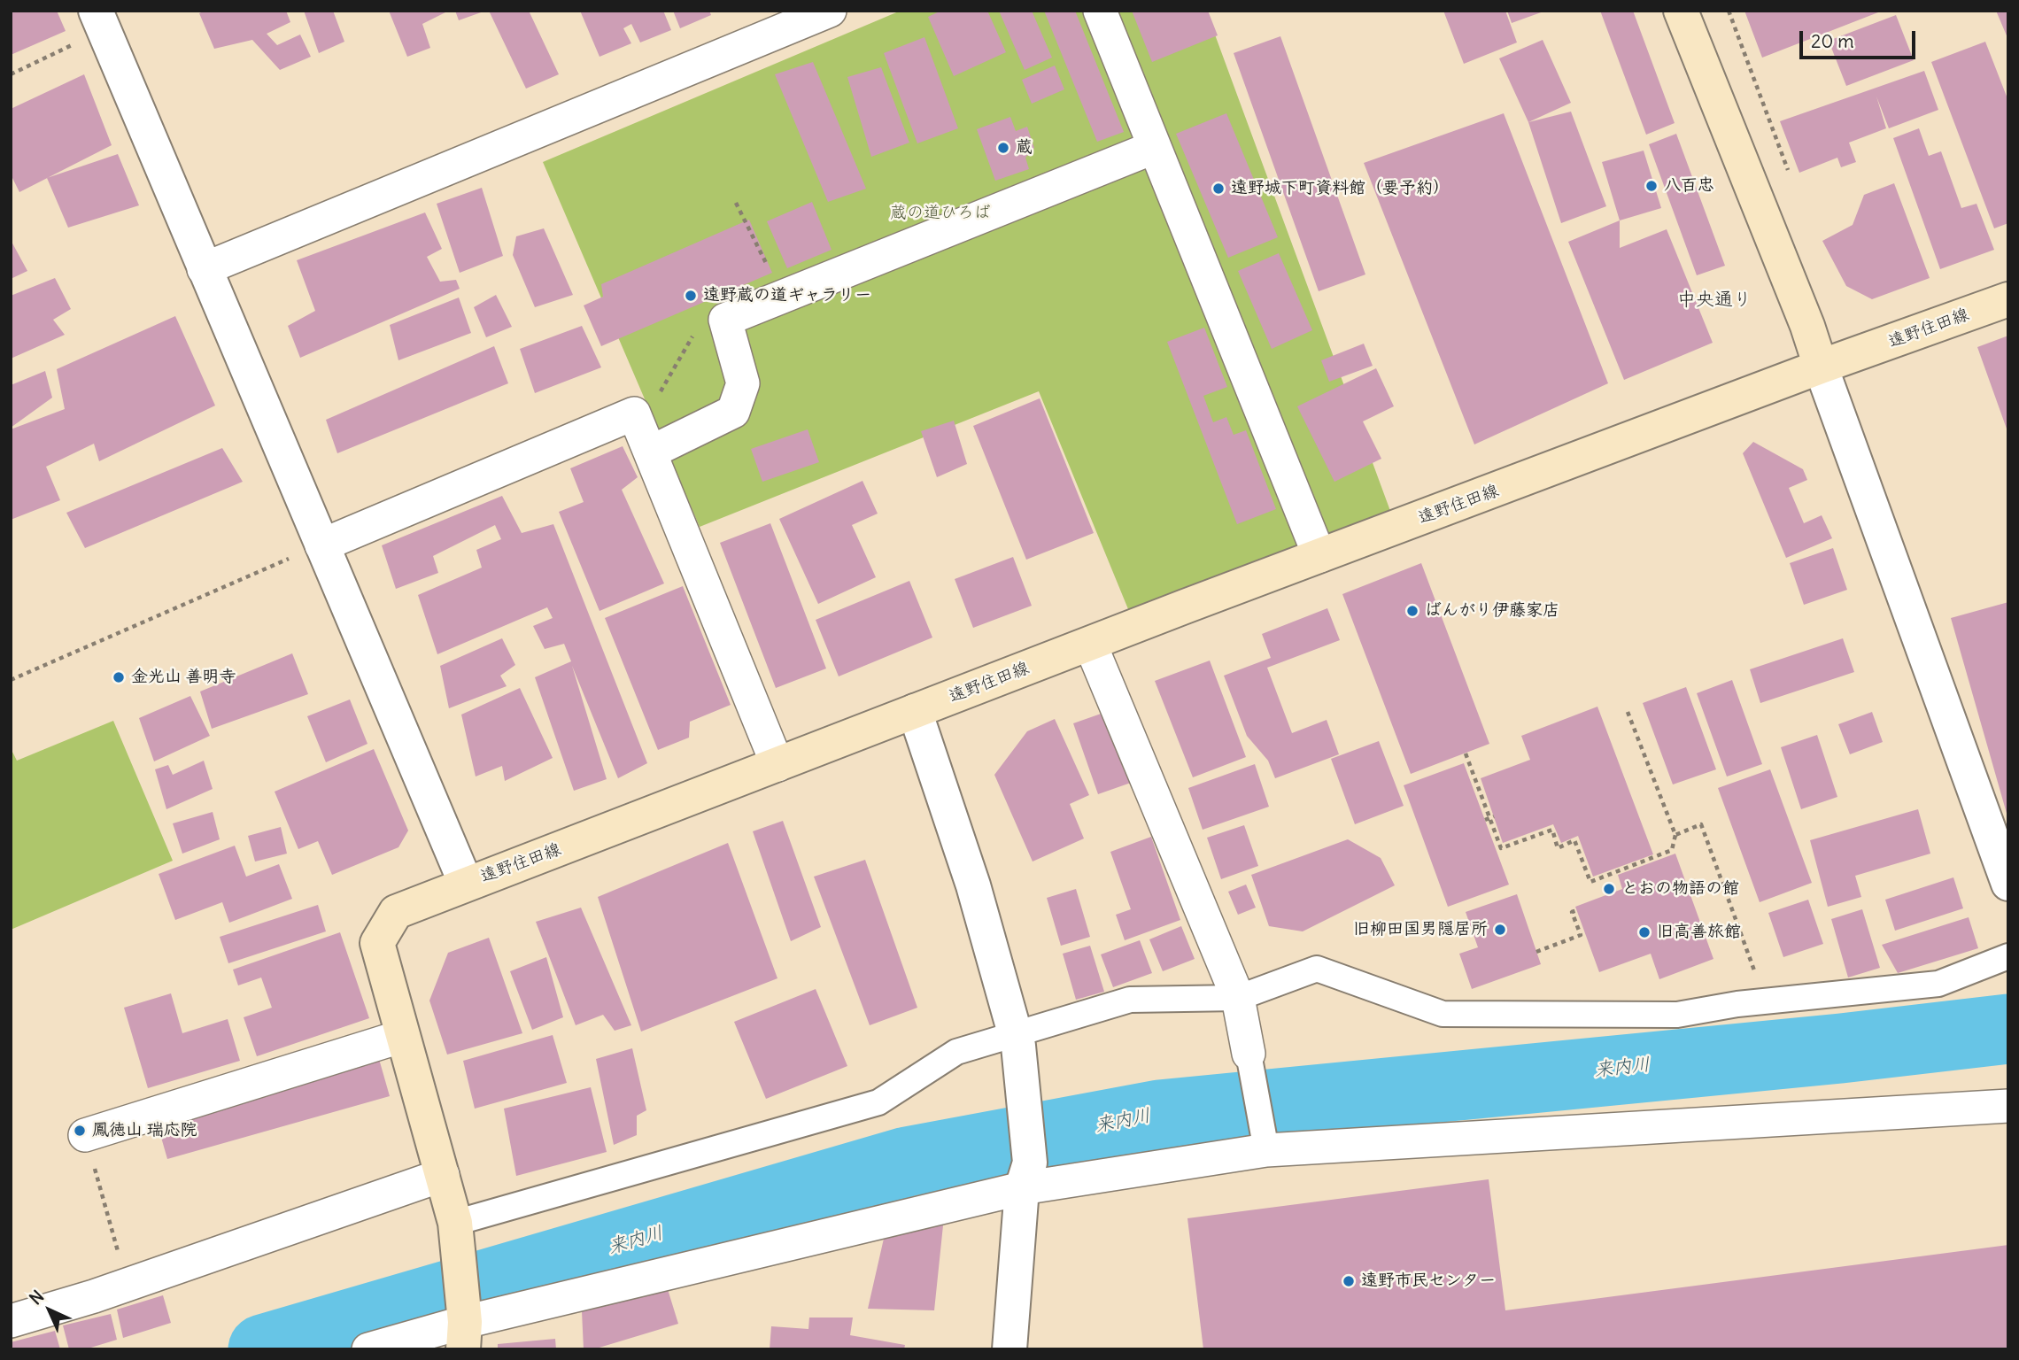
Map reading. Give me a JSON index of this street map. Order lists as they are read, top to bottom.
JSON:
{
  "streets": {
    "main road": ["遠野住田線"]
  },
  "districts": ["中央通り"],
  "water": ["来内川"],
  "parks": ["蔵の道ひろば"],
  "places": [
    "蔵",
    "八百忠",
    "遠野城下町資料館（要予約）",
    "遠野蔵の道ギャラリー",
    "ばんがり伊藤家店",
    "金光山 善明寺",
    "とおの物語の館",
    "旧柳田国男隠居所",
    "旧高善旅館",
    "鳳徳山 瑞応院",
    "遠野市民センター"
  ],
  "scale_bar": "20 m",
  "north": "top left"
}
